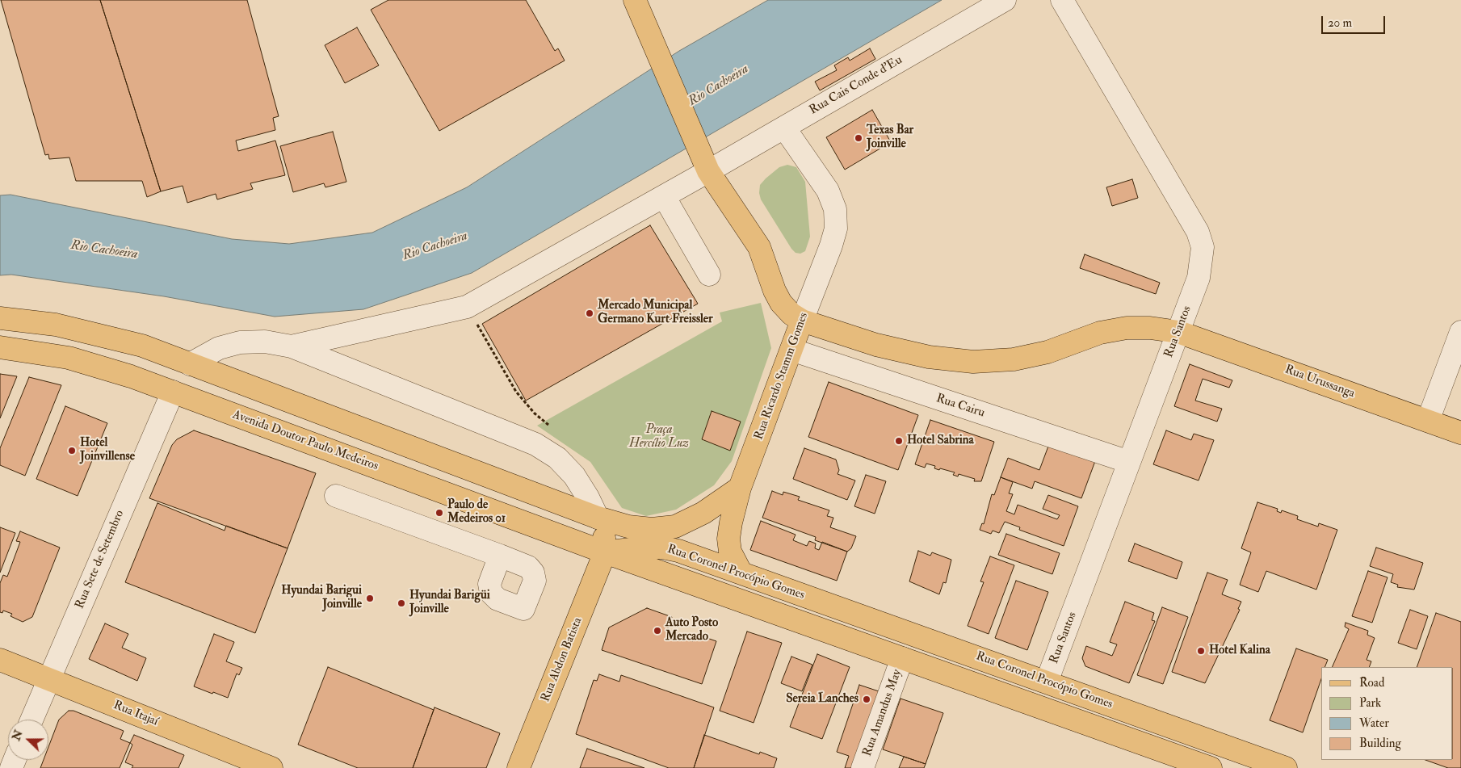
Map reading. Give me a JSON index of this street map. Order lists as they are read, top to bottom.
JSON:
{
  "streets": {
    "main road": [
      "Rua Ricardo Stamm Gomes",
      "Rua Urussanga",
      "Avenida Doutor Paulo Medeiros",
      "Rua Coronel Procópio Gomes",
      "Rua Abdon Batista",
      "Rua Itajaí"
    ],
    "street": [
      "Rua Cais Conde d'Eu",
      "Rua Santos",
      "Rua Cairu",
      "Rua Sete de Setembro",
      "Rua Amandus May"
    ]
  },
  "crossings": [
    ["Rua Cais Conde d'Eu", "Rua Ricardo Stamm Gomes"],
    ["Rua Cais Conde d'Eu", "Rua Urussanga"],
    ["Rua Santos", "Rua Urussanga"],
    ["Rua Santos", "Rua Cairu"],
    ["Rua Santos", "Rua Coronel Procópio Gomes"],
    ["Rua Ricardo Stamm Gomes", "Rua Urussanga"],
    ["Rua Ricardo Stamm Gomes", "Rua Cairu"],
    ["Rua Ricardo Stamm Gomes", "Rua Coronel Procópio Gomes"],
    ["Avenida Doutor Paulo Medeiros", "Rua Sete de Setembro"],
    ["Avenida Doutor Paulo Medeiros", "Rua Coronel Procópio Gomes"],
    ["Avenida Doutor Paulo Medeiros", "Rua Abdon Batista"],
    ["Rua Sete de Setembro", "Rua Itajaí"],
    ["Rua Coronel Procópio Gomes", "Rua Abdon Batista"],
    ["Rua Coronel Procópio Gomes", "Rua Amandus May"]
  ],
  "water": ["Rio Cachoeira"],
  "parks": ["Praça Hercílio Luz"],
  "places": [
    "Texas Bar Joinville",
    "Mercado Municipal Germano Kurt Freissler",
    "Hotel Sabrina",
    "Hotel Joinvillense",
    "Paulo de Medeiros 01",
    "Hyundai Barigui Joinville",
    "Hyundai Barigüi Joinville",
    "Auto Posto Mercado",
    "Hotel Kalina",
    "Sereia Lanches"
  ],
  "legend": [
    "Road",
    "Park",
    "Water",
    "Building"
  ],
  "scale_bar": "20 m",
  "north": "left"
}
